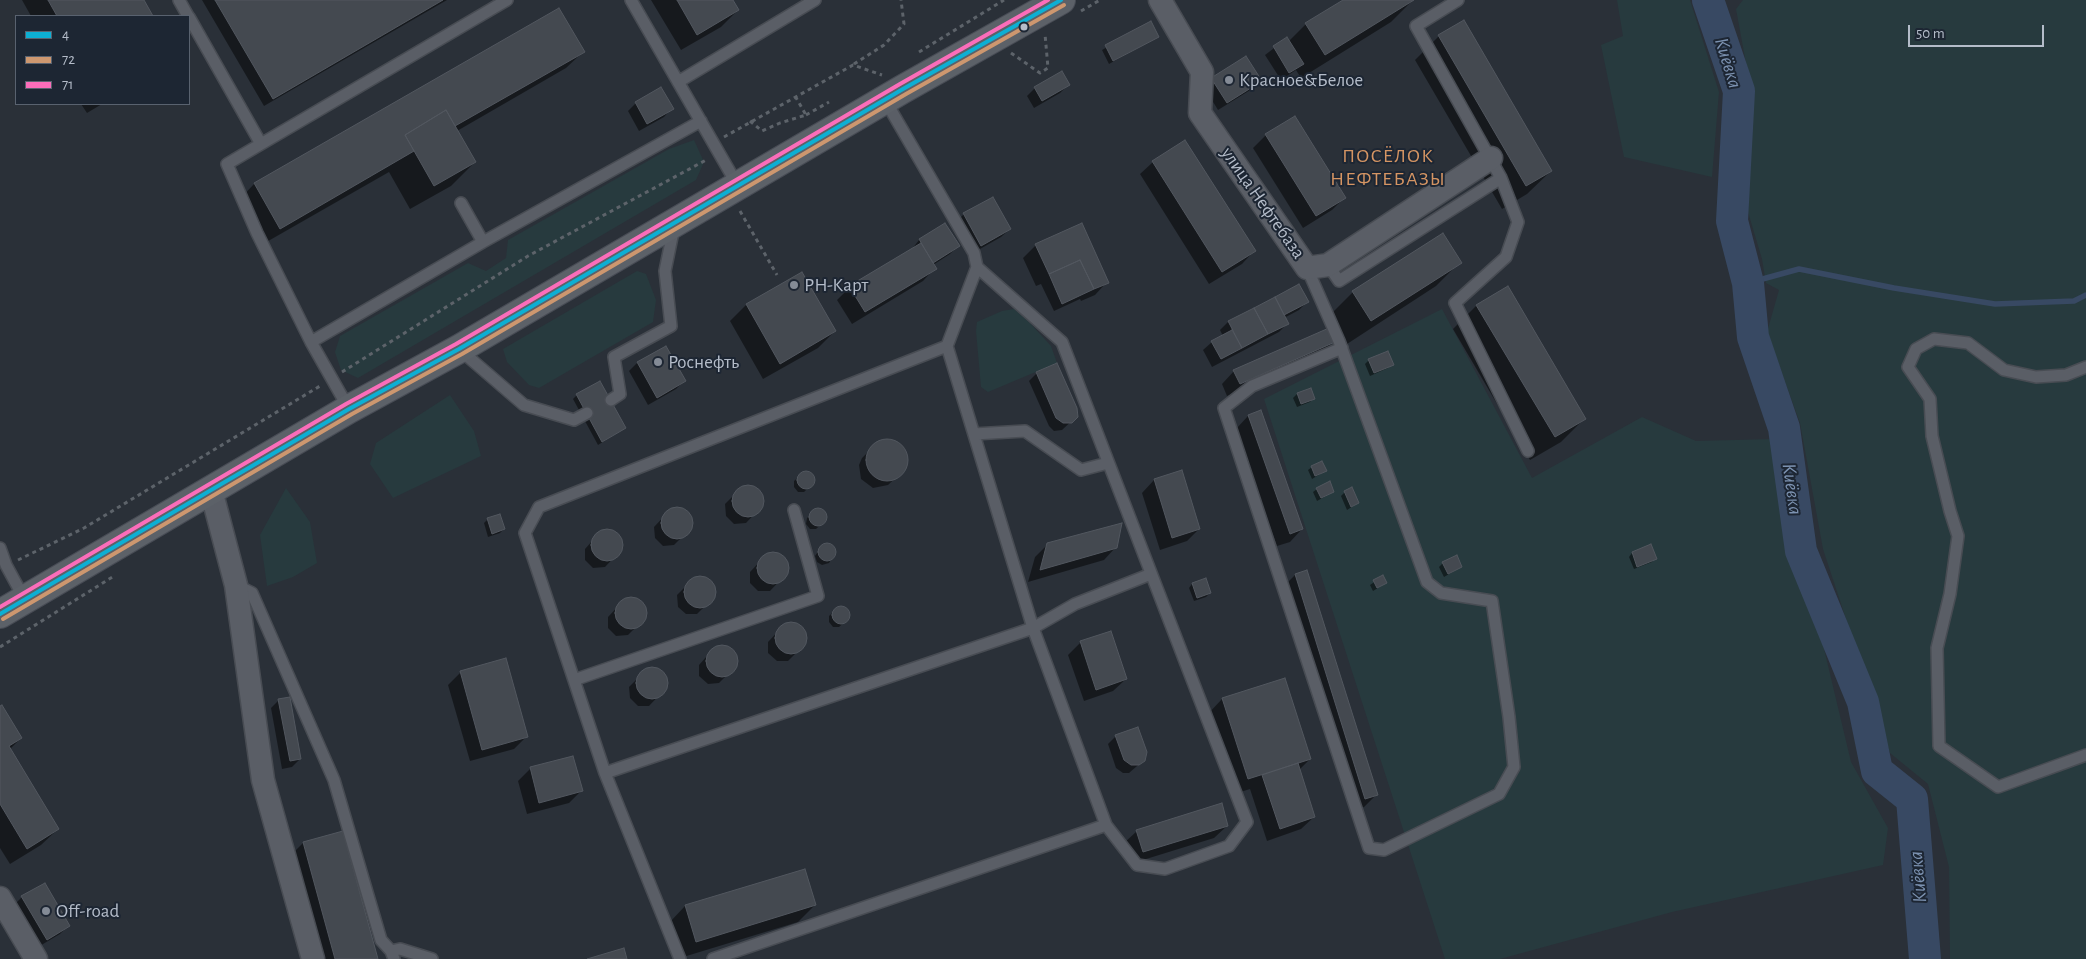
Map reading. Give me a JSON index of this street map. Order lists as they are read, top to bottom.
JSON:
{
  "streets": {
    "street": ["улица Нефтебаза"]
  },
  "districts": ["ПОСЁЛОК НЕФТЕБАЗЫ"],
  "water": ["Киёвка"],
  "places": [
    "Красное&Белое",
    "РН-Карт",
    "Роснефть",
    "Off-road"
  ],
  "lines": ["transit line 4", "transit line 71", "transit line 72"],
  "legend": ["4", "72", "71"],
  "scale_bar": "50 m"
}
